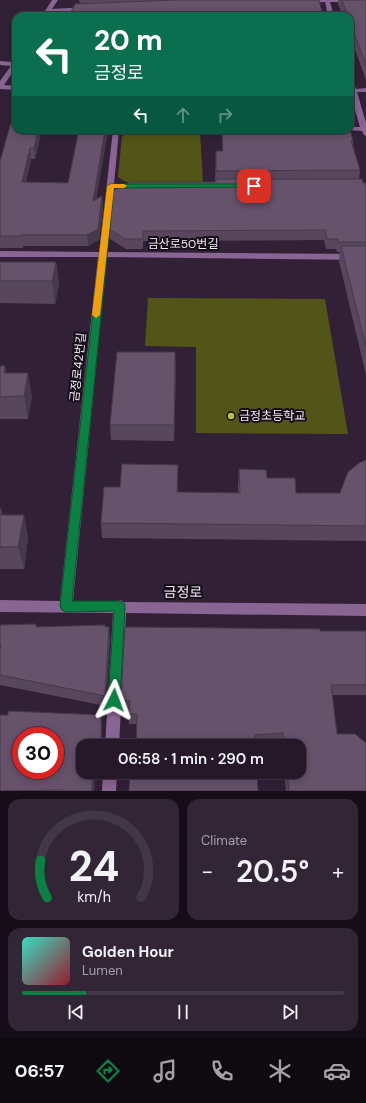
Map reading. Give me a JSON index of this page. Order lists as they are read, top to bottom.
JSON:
{
  "streets": {
    "street": ["금산로50번길", "금정로42번길", "금정로"]
  },
  "crossings": [
    ["금산로50번길", "금정로42번길"],
    ["금정로42번길", "금정로"]
  ],
  "places": ["금정초등학교"],
  "page": {
    "turn": ["20 m", "금정로"],
    "limit": "30",
    "trip": "06:58 · 1 min · 290 m",
    "tile": "Climate",
    "heat": ["−", "20.5°", "+"],
    "song": ["Golden Hour", "Lumen"],
    "tabs": "06:57",
    "gauge": ["24", "km/h"]
  }
}
